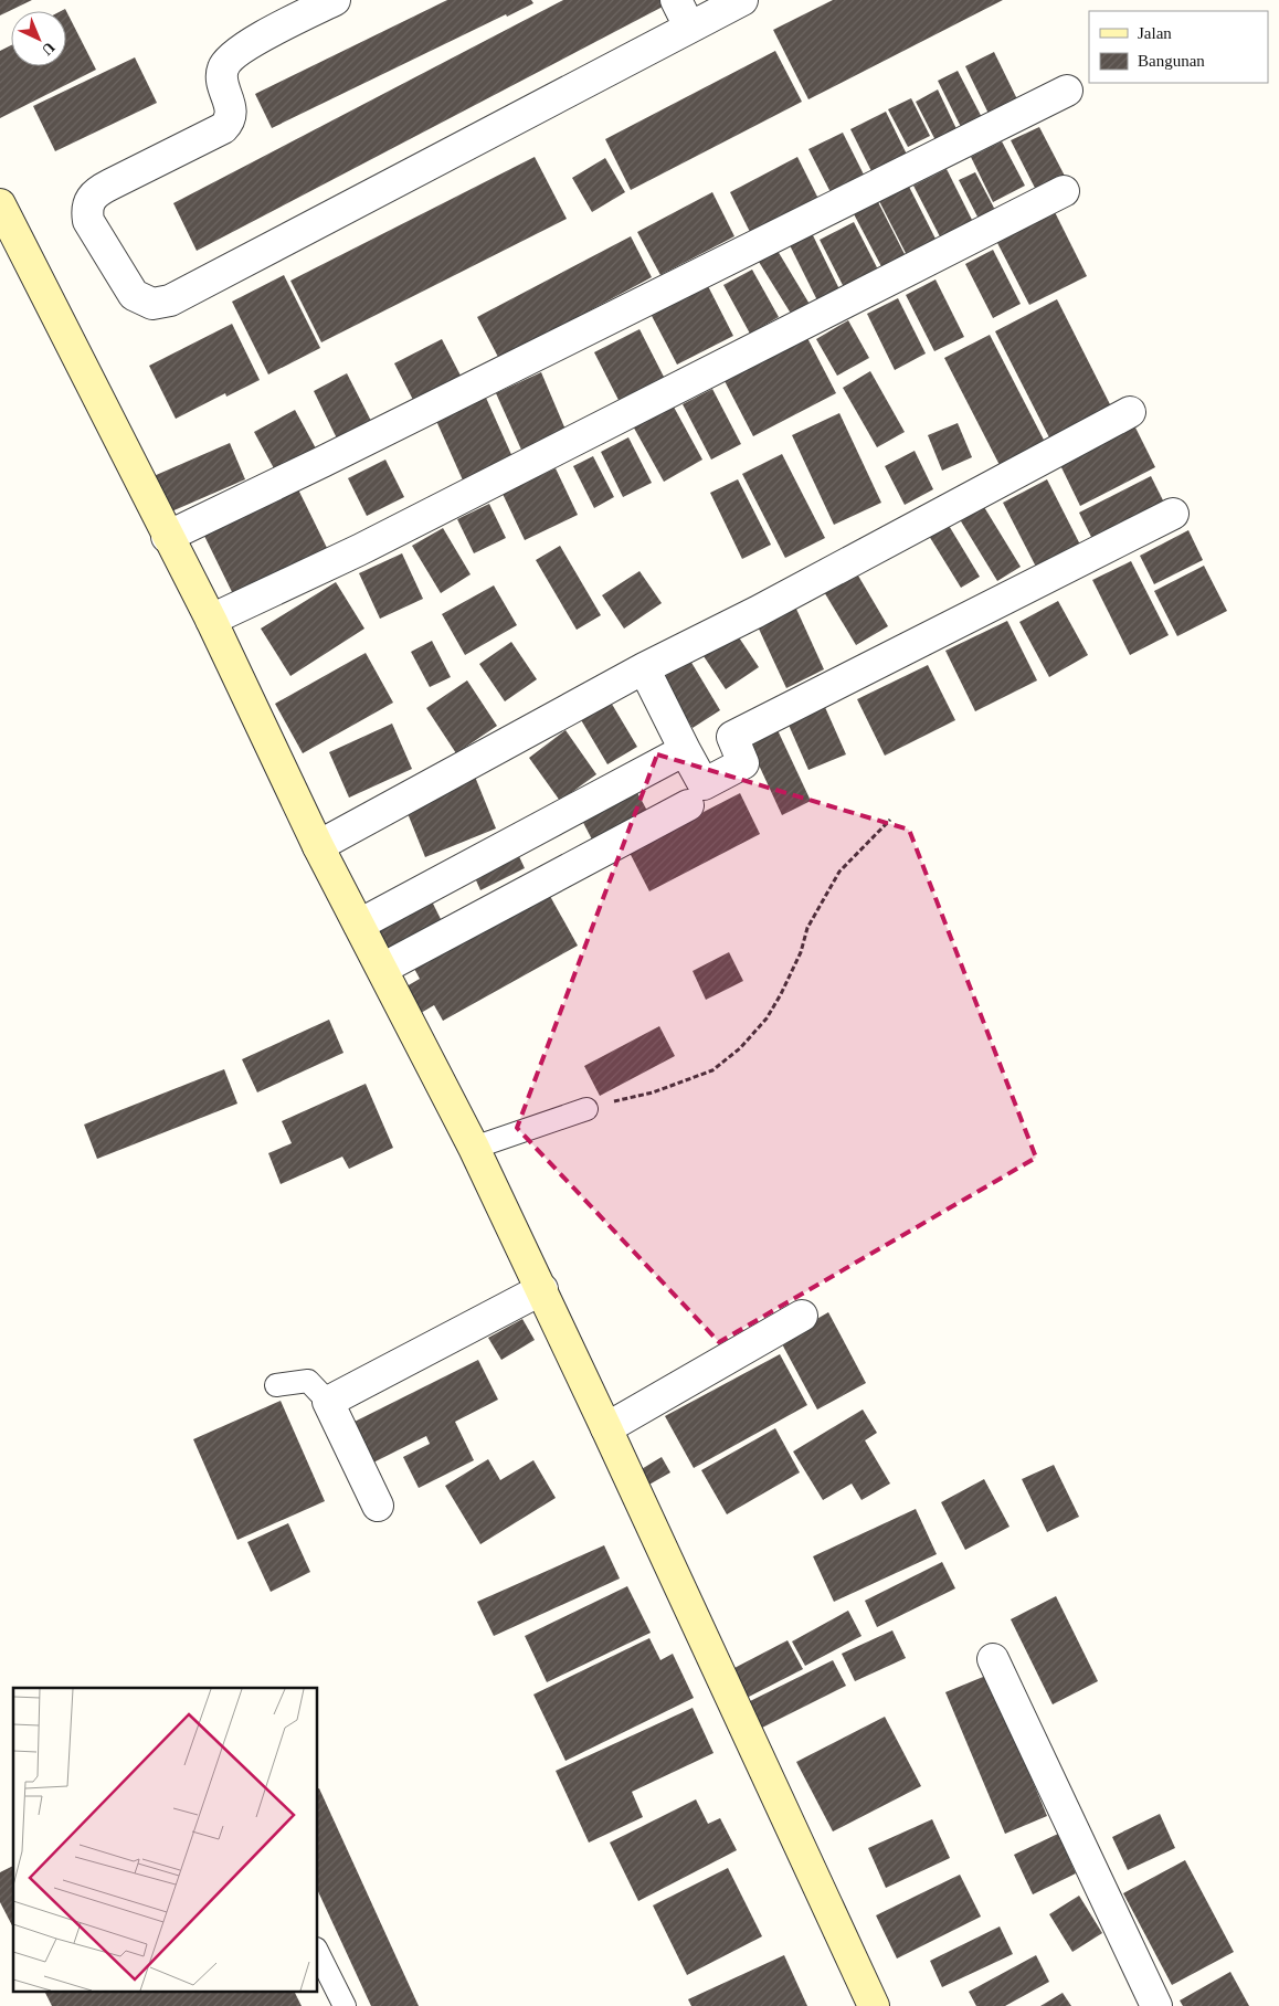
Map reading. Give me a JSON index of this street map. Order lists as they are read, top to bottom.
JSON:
{
  "legend": ["Jalan", "Bangunan"],
  "north": "bottom right"
}
